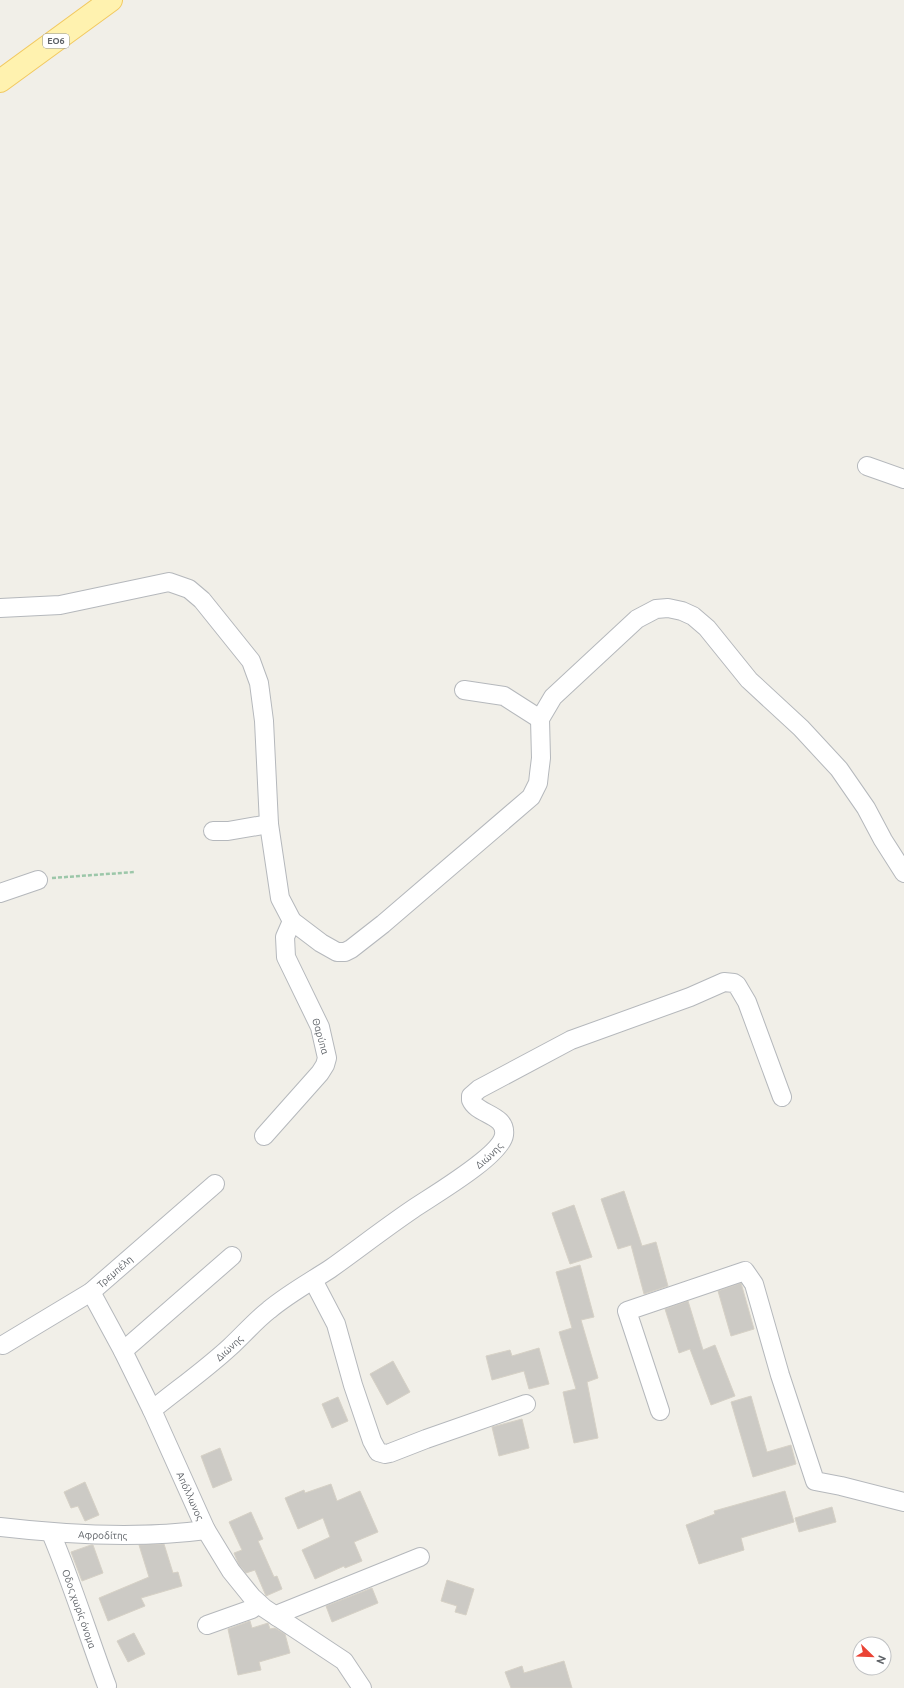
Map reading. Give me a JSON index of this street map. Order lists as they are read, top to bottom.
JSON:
{
  "streets": {
    "main road": ["ΕΟ6"],
    "street": [
      "Θαρύπα",
      "Διώνης",
      "Τρεμπέλη",
      "Απόλλωνος",
      "Αφροδίτης",
      "Οδος χωρίς όνομα"
    ]
  },
  "crossings": [
    ["Διώνης", "Απόλλωνος"],
    ["Τρεμπέλη", "Απόλλωνος"],
    ["Απόλλωνος", "Αφροδίτης"],
    ["Αφροδίτης", "Οδος χωρίς όνομα"]
  ],
  "north": "bottom right"
}
